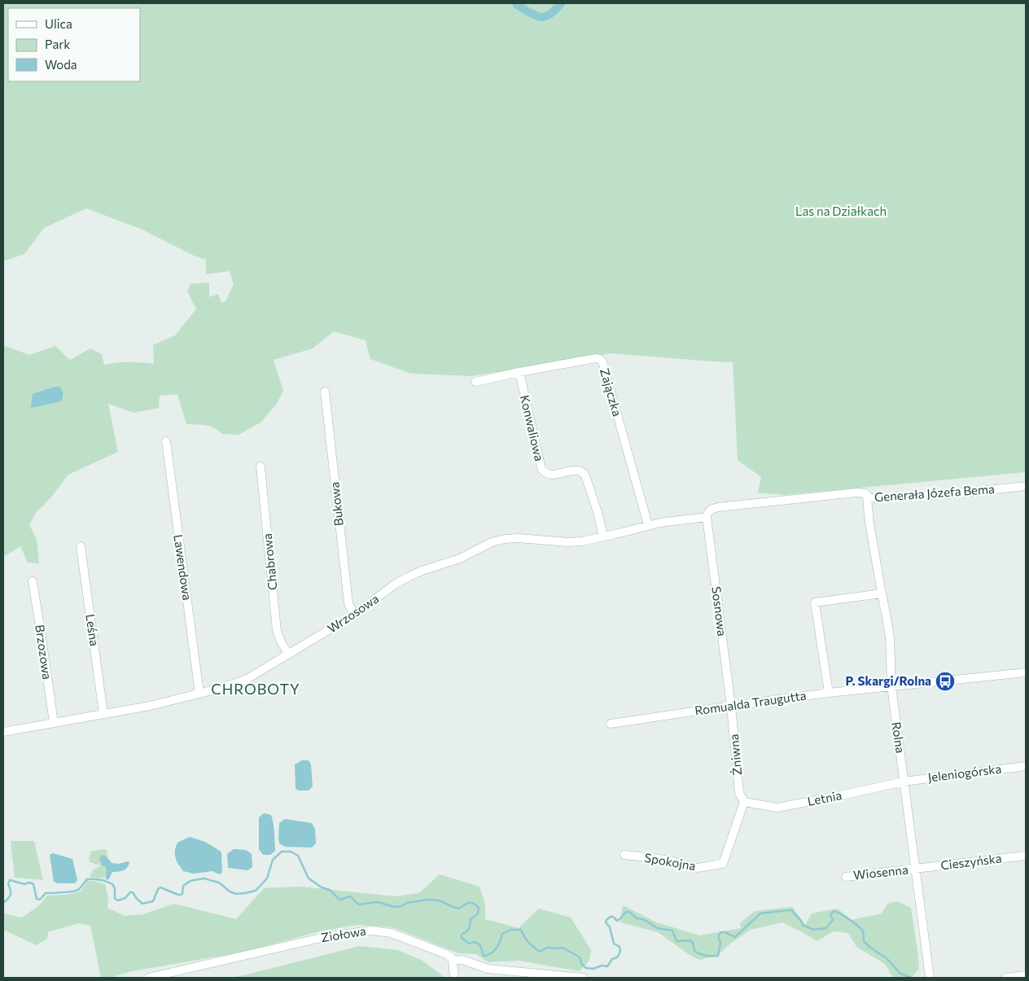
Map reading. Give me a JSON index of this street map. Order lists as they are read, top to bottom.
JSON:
{
  "streets": {
    "street": [
      "Zajączka",
      "Konwaliowa",
      "Generała Józefa Bema",
      "Bukowa",
      "Chabrowa",
      "Lawendowa",
      "Sosnowa",
      "Wrzosowa",
      "Leśna",
      "Brzozowa",
      "Romualda Traugutta",
      "Rolna",
      "Żniwna",
      "Jeleniogórska",
      "Letnia",
      "Spokojna",
      "Cieszyńska",
      "Wiosenna",
      "Ziołowa"
    ]
  },
  "crossings": [
    ["Zajączka", "Konwaliowa"],
    ["Zajączka", "Wrzosowa"],
    ["Konwaliowa", "Wrzosowa"],
    ["Generała Józefa Bema", "Sosnowa"],
    ["Generała Józefa Bema", "Wrzosowa"],
    ["Generała Józefa Bema", "Rolna"],
    ["Bukowa", "Wrzosowa"],
    ["Chabrowa", "Wrzosowa"],
    ["Lawendowa", "Wrzosowa"],
    ["Sosnowa", "Wrzosowa"],
    ["Sosnowa", "Romualda Traugutta"],
    ["Sosnowa", "Żniwna"],
    ["Wrzosowa", "Leśna"],
    ["Wrzosowa", "Brzozowa"],
    ["Romualda Traugutta", "Rolna"],
    ["Romualda Traugutta", "Żniwna"],
    ["Rolna", "Jeleniogórska"],
    ["Rolna", "Letnia"],
    ["Rolna", "Cieszyńska"],
    ["Rolna", "Wiosenna"],
    ["Żniwna", "Letnia"],
    ["Żniwna", "Spokojna"],
    ["Jeleniogórska", "Letnia"],
    ["Letnia", "Spokojna"],
    ["Cieszyńska", "Wiosenna"]
  ],
  "districts": ["CHROBOTY"],
  "parks": ["Las na Działkach"],
  "places": {
    "bus stop": ["P. Skargi/Rolna"]
  },
  "legend": ["Ulica", "Park", "Woda"]
}
